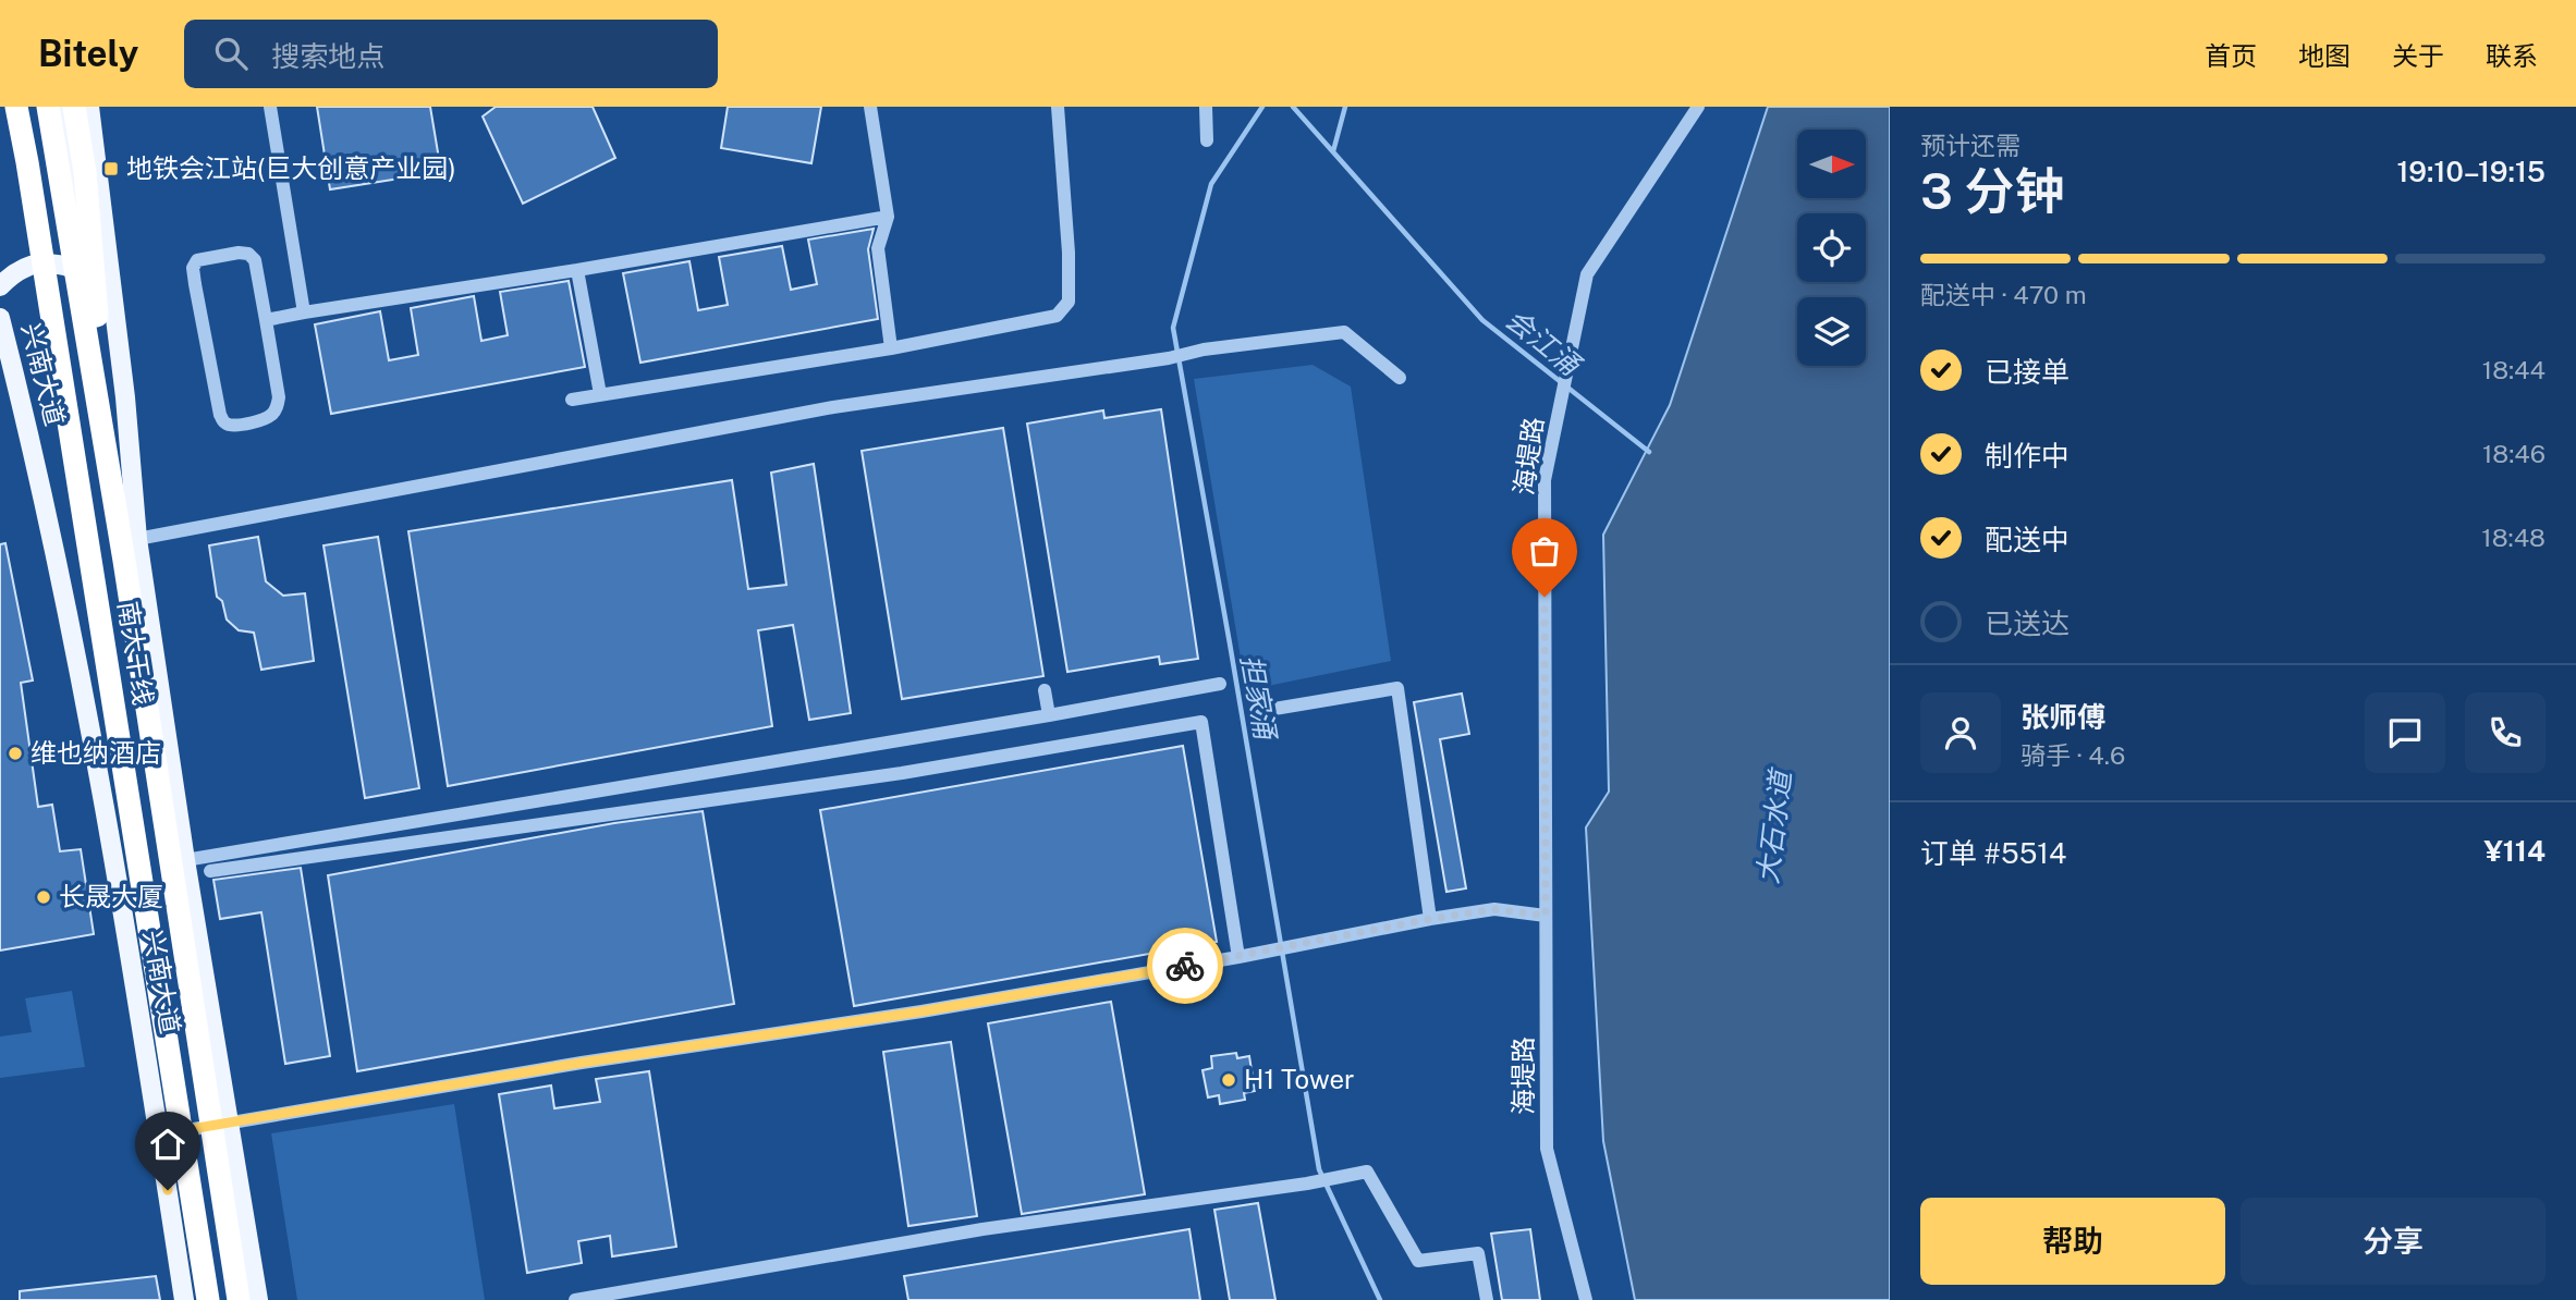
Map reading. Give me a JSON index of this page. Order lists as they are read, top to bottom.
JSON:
{
  "streets": {
    "highway": ["南大干线"],
    "main road": ["兴南大道"],
    "street": ["海堤路"]
  },
  "water": ["会江涌", "担家涌", "大石水道"],
  "places": {
    "transit": ["地铁会江站(巨大创意产业园)"],
    "other": ["维也纳酒店", "长晟大厦", "H1 Tower"]
  },
  "north": "right",
  "page": {
    "header": "Bitely",
    "search": "搜索地点",
    "nav": [
      "首页",
      "地图",
      "关于",
      "联系"
    ],
    "heading": ["3 分钟", "预计还需", "19:10–19:15"],
    "panel": [
      "张师傅",
      "骑手 · 4.6",
      "订单 #5514",
      "¥114"
    ],
    "bar": "配送中 · 470 m",
    "list": [
      ["已接单", "18:44"],
      ["制作中", "18:46"],
      ["配送中", "18:48"],
      "已送达"
    ],
    "buttons": ["帮助", "分享"]
  }
}
